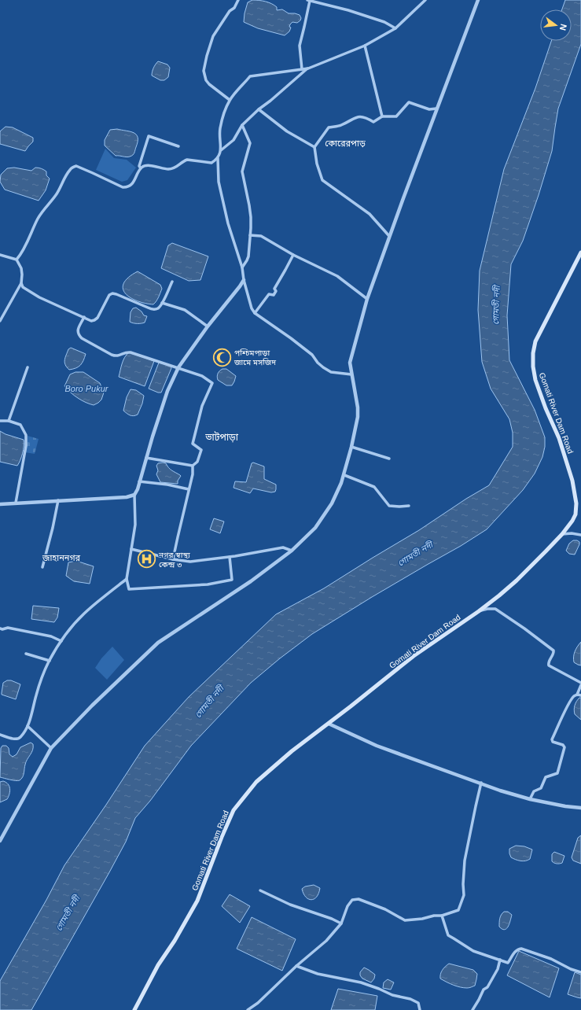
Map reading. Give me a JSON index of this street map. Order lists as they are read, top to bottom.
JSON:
{
  "streets": {
    "main road": ["Gomati River Dam Road"]
  },
  "districts": ["কোরেরপাড়", "ভাটপাড়া", "জাহাননগর"],
  "water": ["গোমতী নদী", "Boro Pukur"],
  "places": {
    "mosque": ["পশ্চিমপাড়া জামে মসজিদ"],
    "hospital": ["নগর স্বাস্থ্য কেন্দ্র ৩"]
  },
  "north": "right"
}
